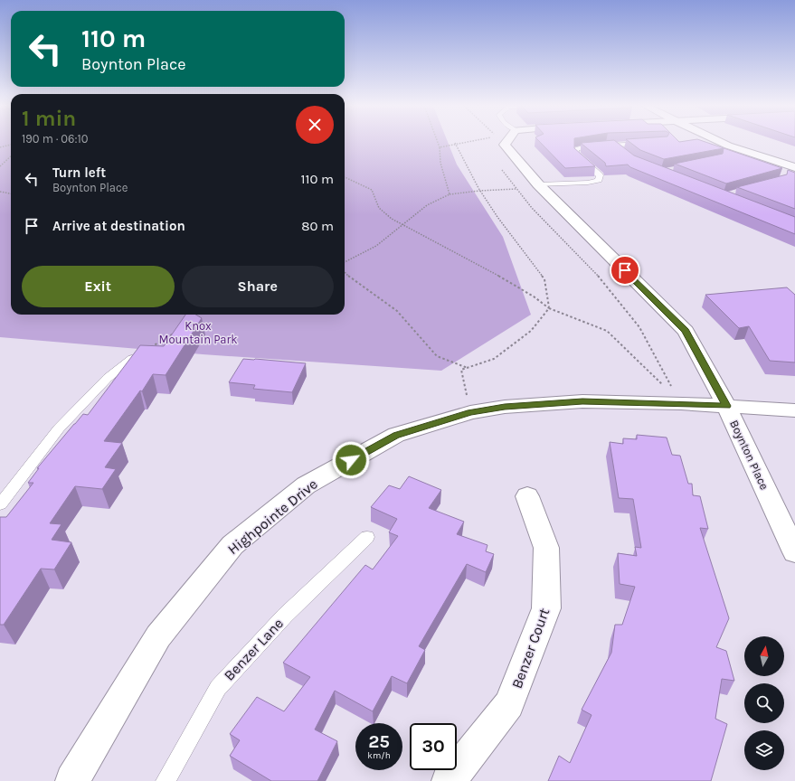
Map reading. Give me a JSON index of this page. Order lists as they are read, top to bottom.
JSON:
{
  "streets": {
    "street": ["Boynton Place", "Highpointe Drive", "Benzer Court"],
    "lane": ["Benzer Lane"]
  },
  "crossings": [
    ["Boynton Place", "Highpointe Drive"]
  ],
  "parks": ["Knox Mountain Park"],
  "north": "top",
  "page": {
    "turn": ["110 m", "Boynton Place"],
    "heading": ["1 min", "190 m · 06:10"],
    "list": [
      {
        "name": "Turn left",
        "note": "Boynton Place",
        "value": "110 m"
      },
      {
        "name": "Arrive at destination",
        "value": "80 m"
      }
    ],
    "buttons": ["Exit", "Share"],
    "speed": "25 km/h",
    "limit": "30"
  }
}
